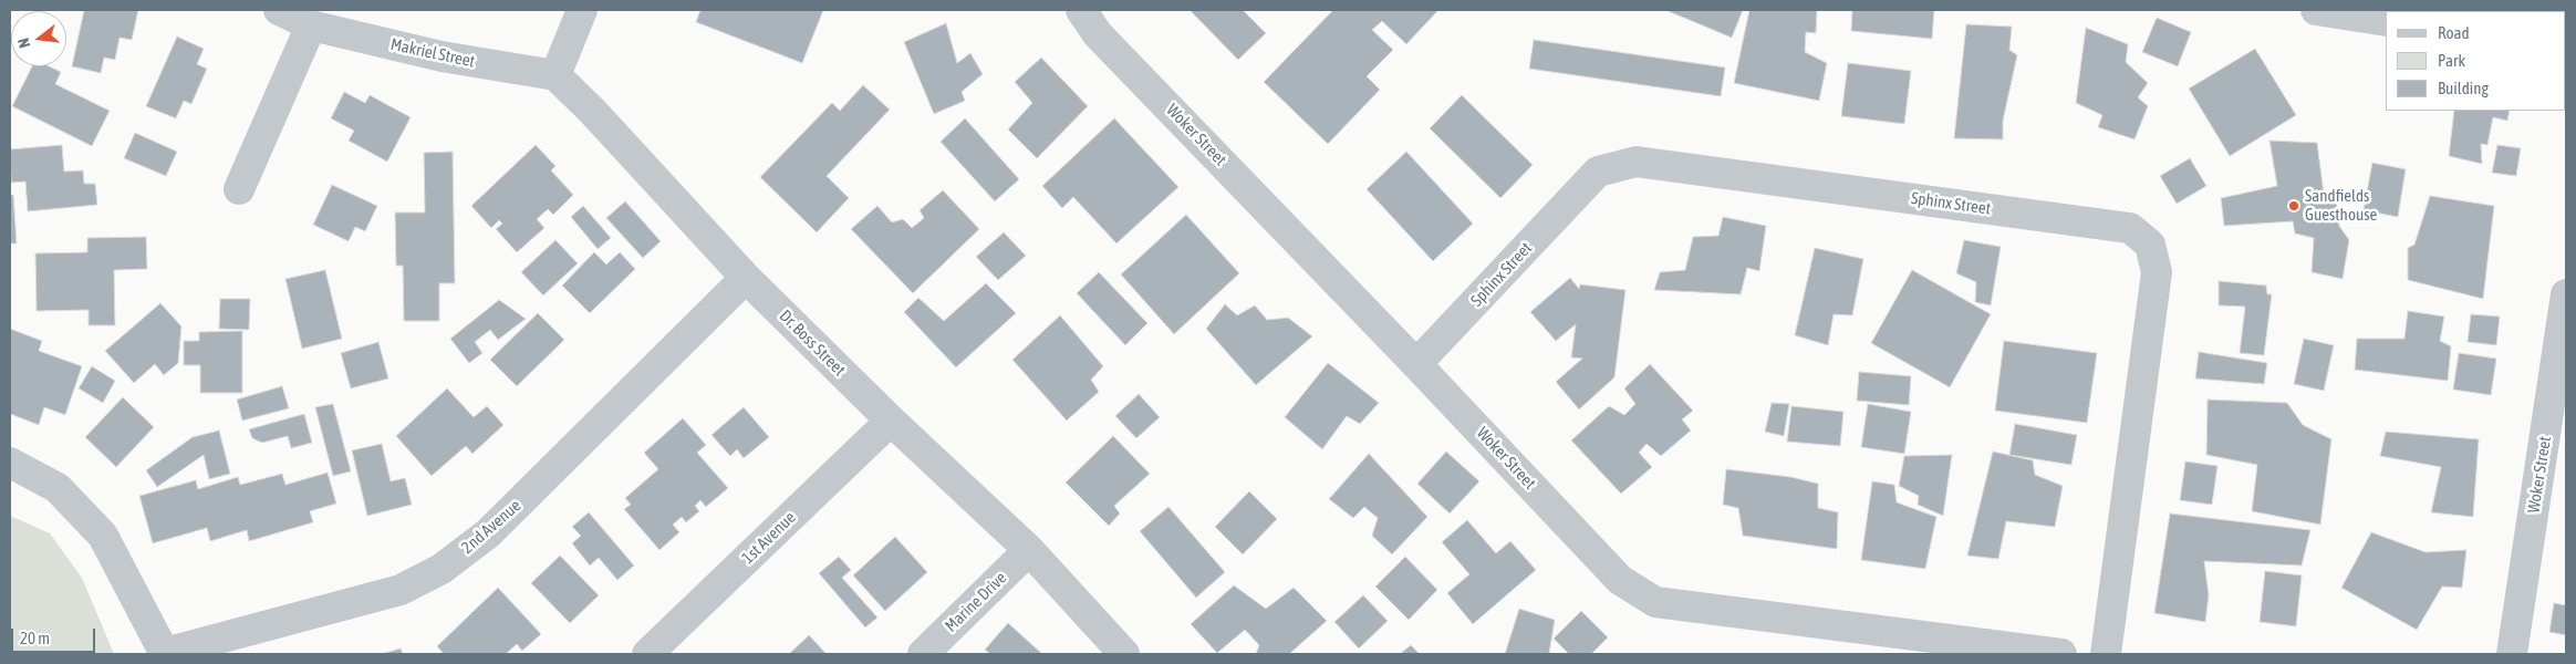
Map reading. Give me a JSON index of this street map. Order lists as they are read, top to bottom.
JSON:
{
  "streets": {
    "street": [
      "Makriel Street",
      "Woker Street",
      "Sphinx Street",
      "Dr. Boss Street",
      "2nd Avenue",
      "1st Avenue",
      "Marine Drive"
    ]
  },
  "crossings": [
    ["Makriel Street", "Dr. Boss Street"],
    ["Woker Street", "Sphinx Street"],
    ["Dr. Boss Street", "2nd Avenue"],
    ["Dr. Boss Street", "1st Avenue"],
    ["Dr. Boss Street", "Marine Drive"]
  ],
  "places": ["Sandfields Guesthouse"],
  "legend": ["Road", "Park", "Building"],
  "scale_bar": "20 m",
  "north": "left"
}
